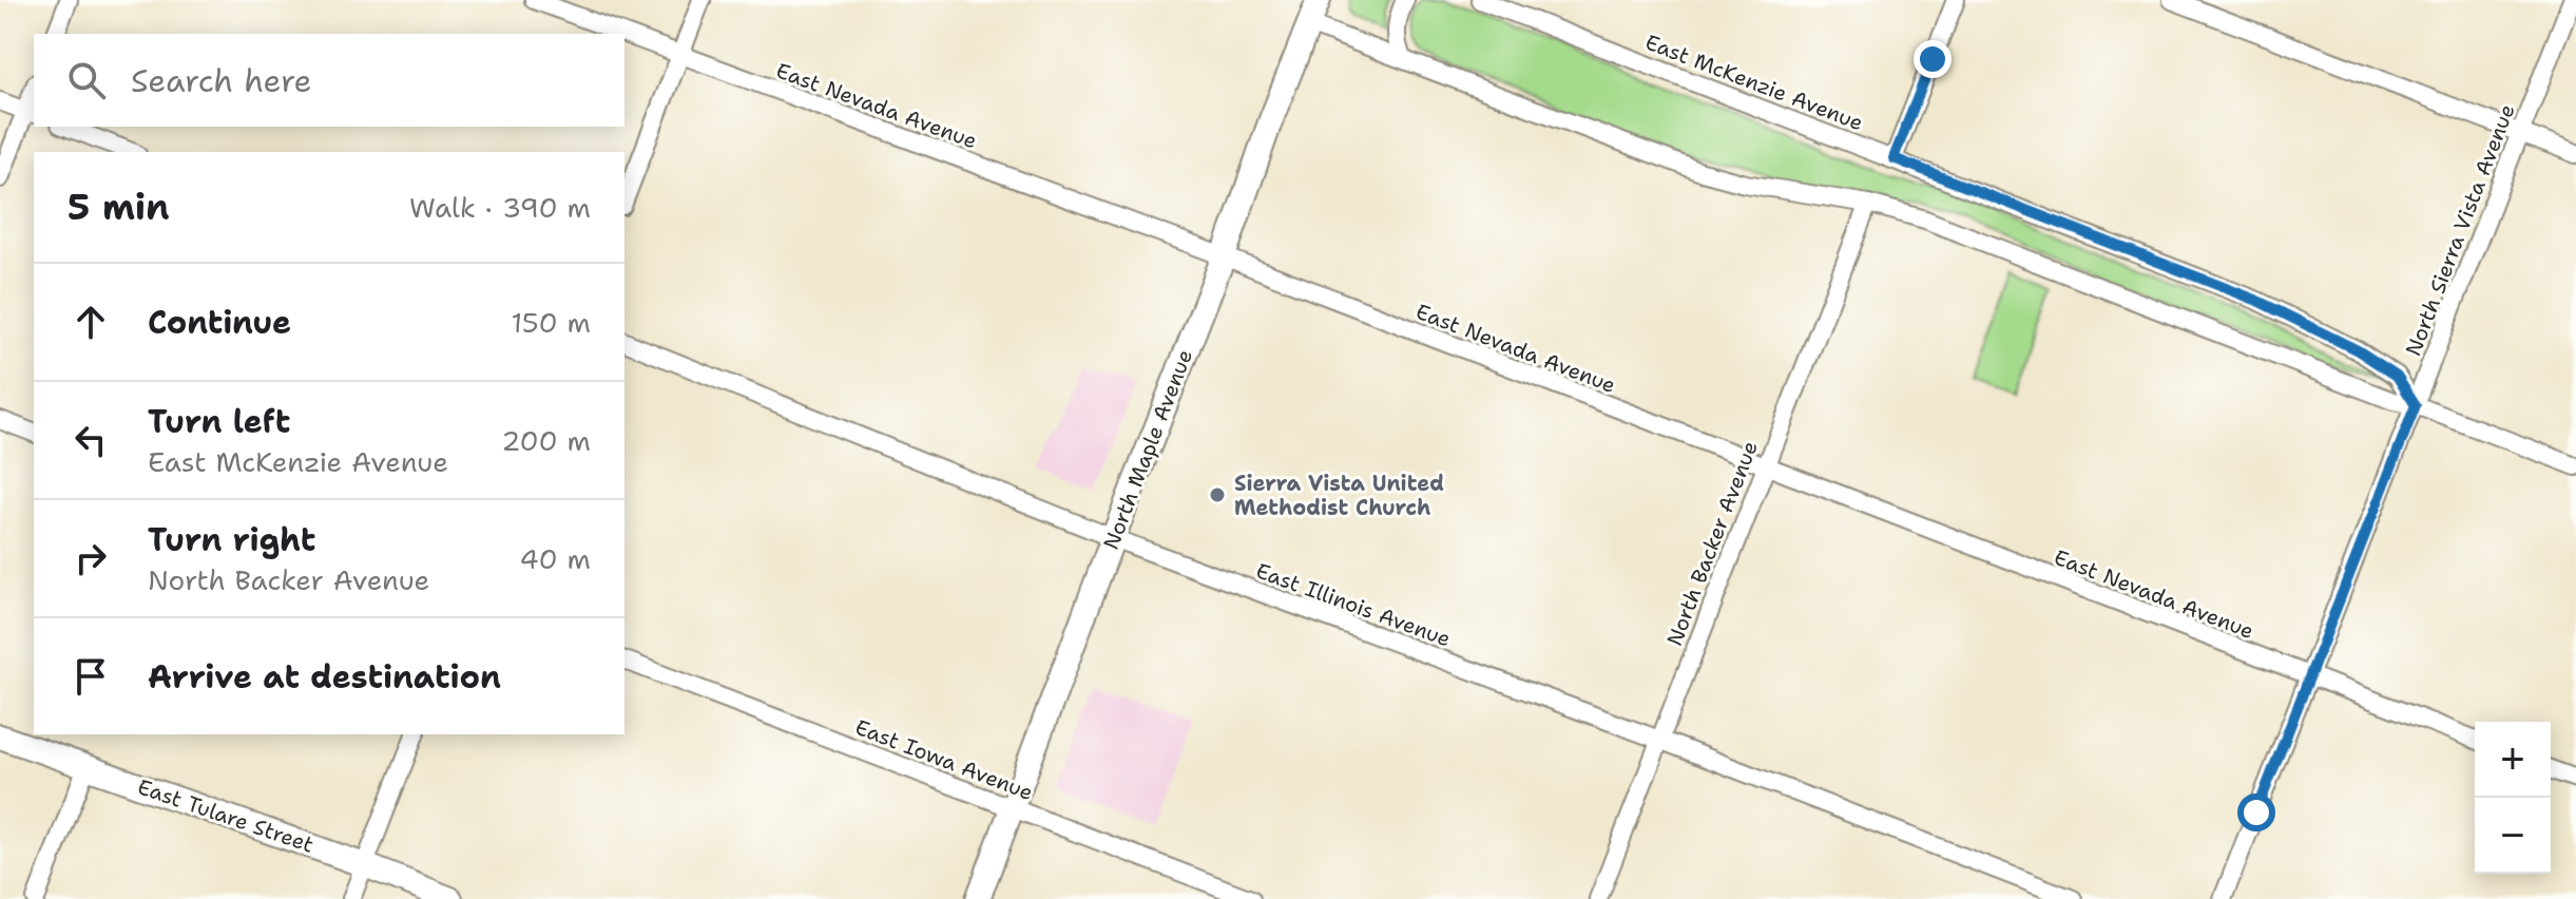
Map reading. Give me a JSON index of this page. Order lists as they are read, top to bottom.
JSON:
{
  "streets": {
    "main road": ["North Maple Avenue", "East Tulare Street"],
    "street": [
      "East McKenzie Avenue",
      "East Nevada Avenue",
      "North Sierra Vista Avenue",
      "North Backer Avenue",
      "East Illinois Avenue",
      "East Iowa Avenue"
    ]
  },
  "crossings": [
    ["East McKenzie Avenue", "North Sierra Vista Avenue"],
    ["East Nevada Avenue", "North Sierra Vista Avenue"],
    ["East Nevada Avenue", "North Maple Avenue"],
    ["East Nevada Avenue", "North Backer Avenue"],
    ["North Maple Avenue", "East Illinois Avenue"],
    ["North Maple Avenue", "East Iowa Avenue"],
    ["North Backer Avenue", "East Illinois Avenue"]
  ],
  "places": ["Sierra Vista United Methodist Church"],
  "page": {
    "search": "Search here",
    "heading": ["5 min", "Walk · 390 m"],
    "list": [
      ["Continue", "150 m"],
      ["Turn left", "East McKenzie Avenue", "200 m"],
      ["Turn right", "North Backer Avenue", "40 m"],
      "Arrive at destination"
    ],
    "map_buttons": ["+", "−"]
  }
}
